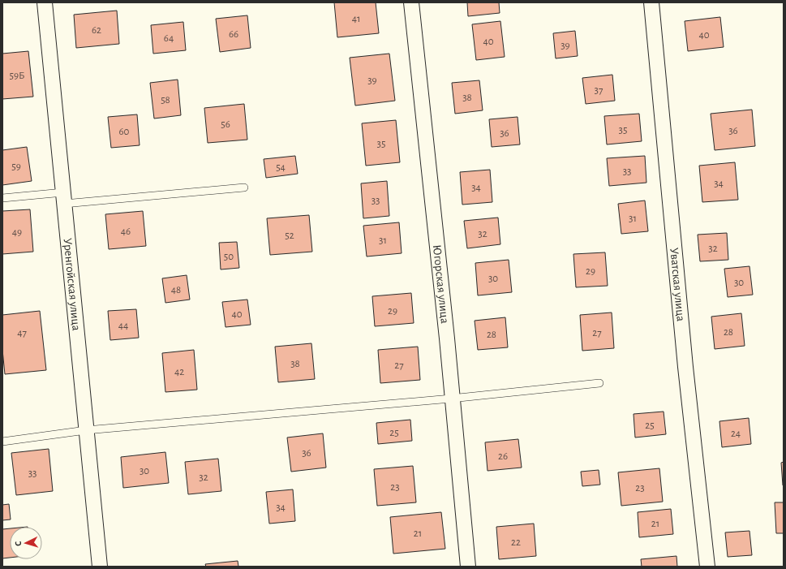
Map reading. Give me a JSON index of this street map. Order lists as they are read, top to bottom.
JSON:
{
  "streets": {
    "street": ["Югорская улица", "Уренгойская улица", "Уватская улица"]
  },
  "house_numbers": [
    "41",
    "62",
    "66",
    "40",
    "64",
    "40",
    "39",
    "59Б",
    "39",
    "37",
    "38",
    "58",
    "56",
    "35",
    "36",
    "60",
    "36",
    "35",
    "59",
    "54",
    "33",
    "34",
    "34",
    "33",
    "31",
    "46",
    "49",
    "32",
    "52",
    "31",
    "32",
    "50",
    "29",
    "30",
    "30",
    "48",
    "29",
    "40",
    "44",
    "28",
    "47",
    "27",
    "28",
    "38",
    "27",
    "42",
    "25",
    "25",
    "24",
    "36",
    "26",
    "30",
    "33",
    "32",
    "23",
    "23",
    "34",
    "21",
    "21",
    "22"
  ],
  "north": "left"
}
